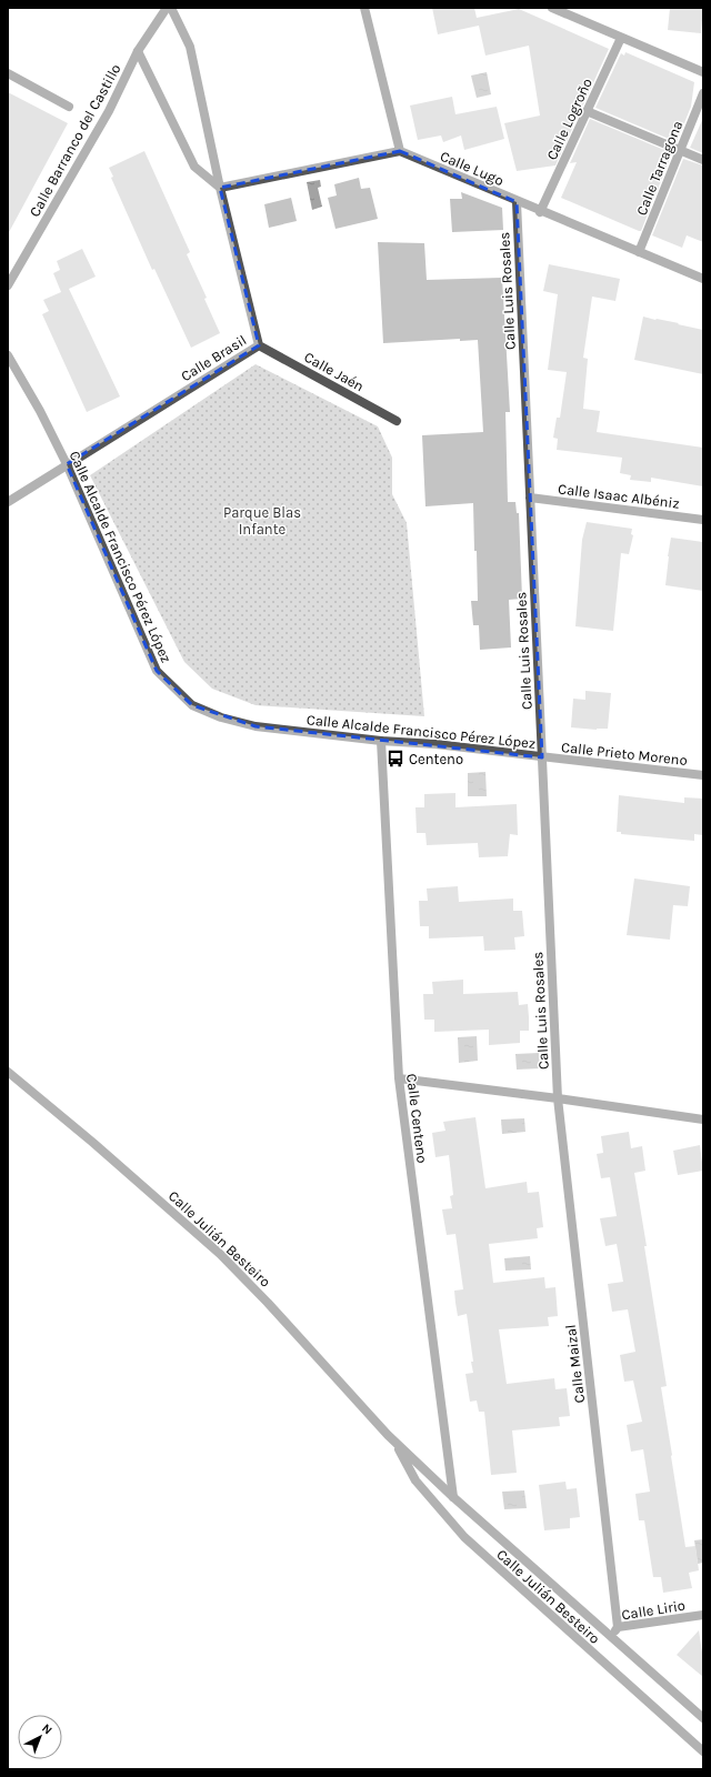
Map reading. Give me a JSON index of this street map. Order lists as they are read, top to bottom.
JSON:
{
  "streets": {
    "street": [
      "Calle Logroño",
      "Calle Barranco del Castillo",
      "Calle Lugo",
      "Calle Tarragona",
      "Calle Luis Rosales",
      "Calle Brasil",
      "Calle Jaén",
      "Calle Isaac Albéniz",
      "Calle Alcalde Francisco Pérez López",
      "Calle Prieto Moreno",
      "Calle Centeno",
      "Calle Julián Besteiro",
      "Calle Maizal",
      "Calle Lirio"
    ]
  },
  "crossings": [
    ["Calle Logroño", "Calle Lugo"],
    ["Calle Lugo", "Calle Tarragona"],
    ["Calle Lugo", "Calle Luis Rosales"],
    ["Calle Luis Rosales", "Calle Isaac Albéniz"],
    ["Calle Luis Rosales", "Calle Alcalde Francisco Pérez López"],
    ["Calle Luis Rosales", "Calle Prieto Moreno"],
    ["Calle Luis Rosales", "Calle Maizal"],
    ["Calle Brasil", "Calle Jaén"],
    ["Calle Brasil", "Calle Alcalde Francisco Pérez López"],
    ["Calle Alcalde Francisco Pérez López", "Calle Prieto Moreno"],
    ["Calle Alcalde Francisco Pérez López", "Calle Centeno"],
    ["Calle Centeno", "Calle Julián Besteiro"],
    ["Calle Julián Besteiro", "Calle Lirio"],
    ["Calle Maizal", "Calle Lirio"]
  ],
  "parks": ["Parque Blas Infante"],
  "places": {
    "bus stop": ["Centeno"]
  },
  "north": "top right"
}
